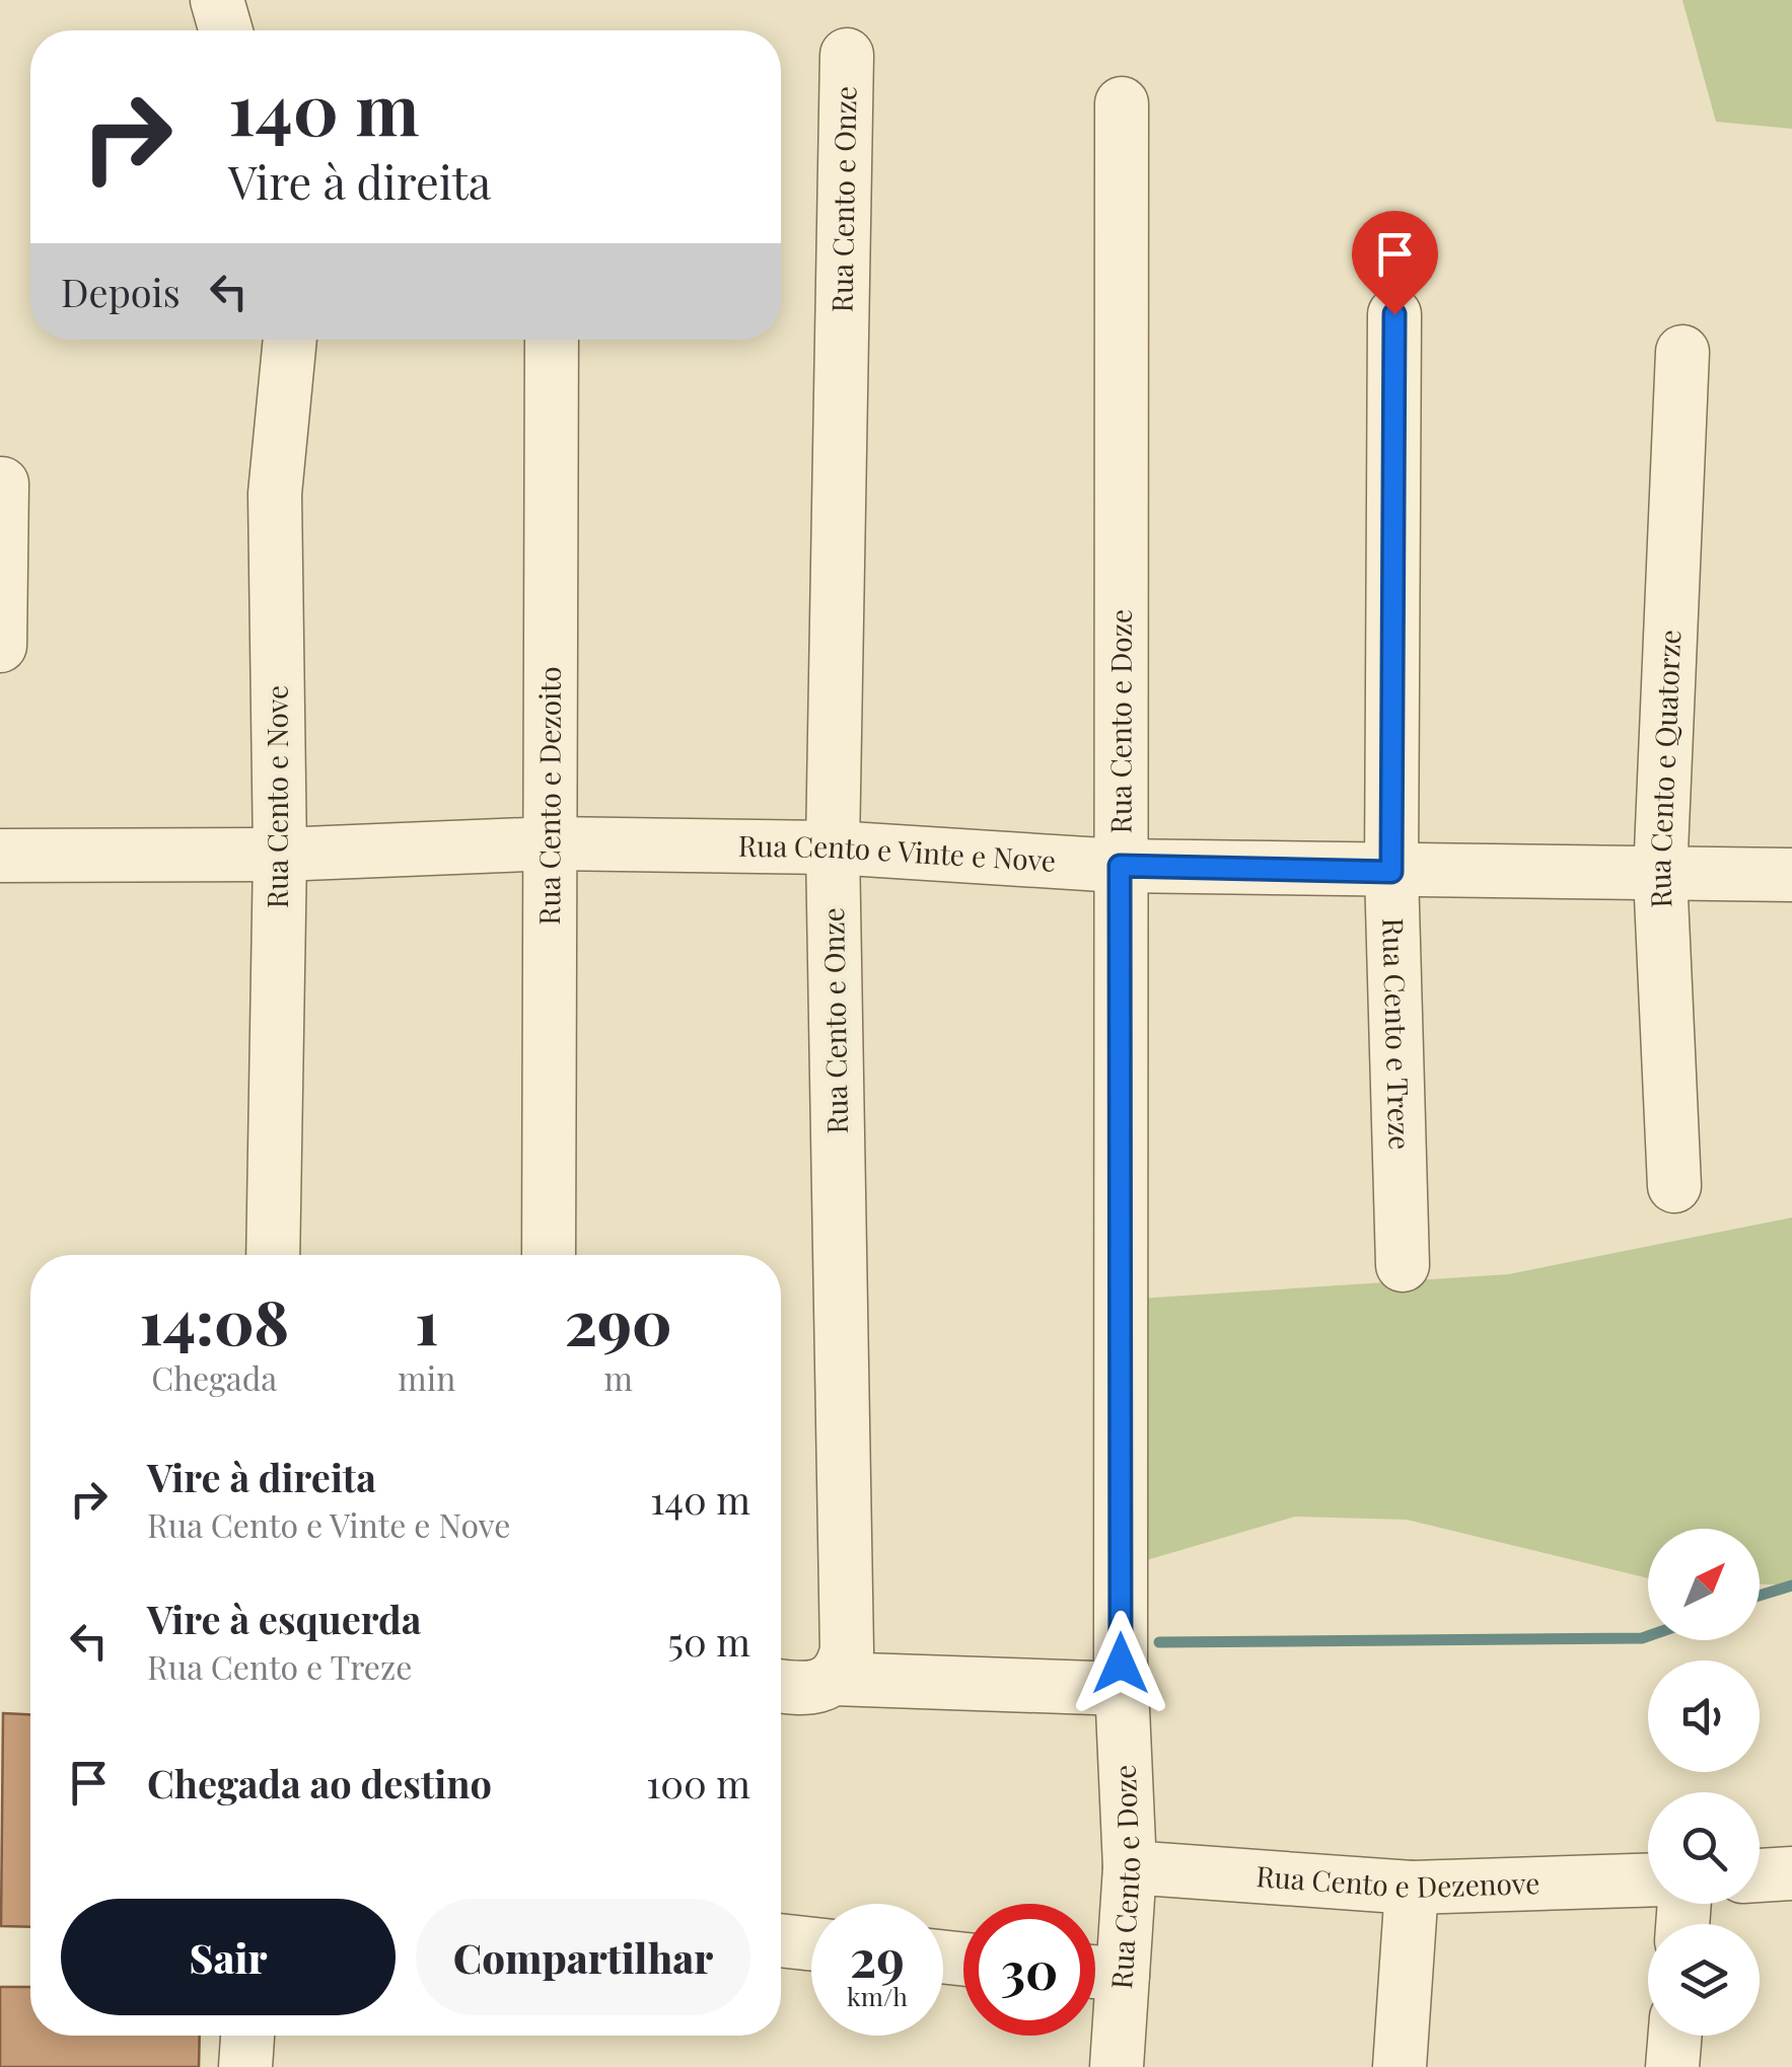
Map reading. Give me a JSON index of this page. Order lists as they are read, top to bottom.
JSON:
{
  "streets": {
    "street": [
      "Rua Cento e Onze",
      "Rua Cento e Doze",
      "Rua Cento e Quatorze",
      "Rua Cento e Nove",
      "Rua Cento e Dezoito",
      "Rua Cento e Vinte e Nove",
      "Rua Cento e Treze",
      "Rua Cento e Dezenove"
    ]
  },
  "crossings": [
    ["Rua Cento e Onze", "Rua Cento e Vinte e Nove"],
    ["Rua Cento e Doze", "Rua Cento e Vinte e Nove"],
    ["Rua Cento e Doze", "Rua Cento e Dezenove"],
    ["Rua Cento e Quatorze", "Rua Cento e Vinte e Nove"],
    ["Rua Cento e Nove", "Rua Cento e Vinte e Nove"],
    ["Rua Cento e Dezoito", "Rua Cento e Vinte e Nove"],
    ["Rua Cento e Vinte e Nove", "Rua Cento e Treze"]
  ],
  "north": "top right",
  "page": {
    "turn": ["140 m", "Vire à direita"],
    "then": "Depois",
    "eta": [
      "14:08",
      "Chegada",
      "1",
      "min",
      "290",
      "m"
    ],
    "list": [
      {
        "name": "Vire à direita",
        "note": "Rua Cento e Vinte e Nove",
        "value": "140 m"
      },
      {
        "name": "Vire à esquerda",
        "note": "Rua Cento e Treze",
        "value": "50 m"
      },
      {
        "name": "Chegada ao destino",
        "value": "100 m"
      }
    ],
    "buttons": ["Sair", "Compartilhar"],
    "speed": "29 km/h",
    "limit": "30"
  }
}
